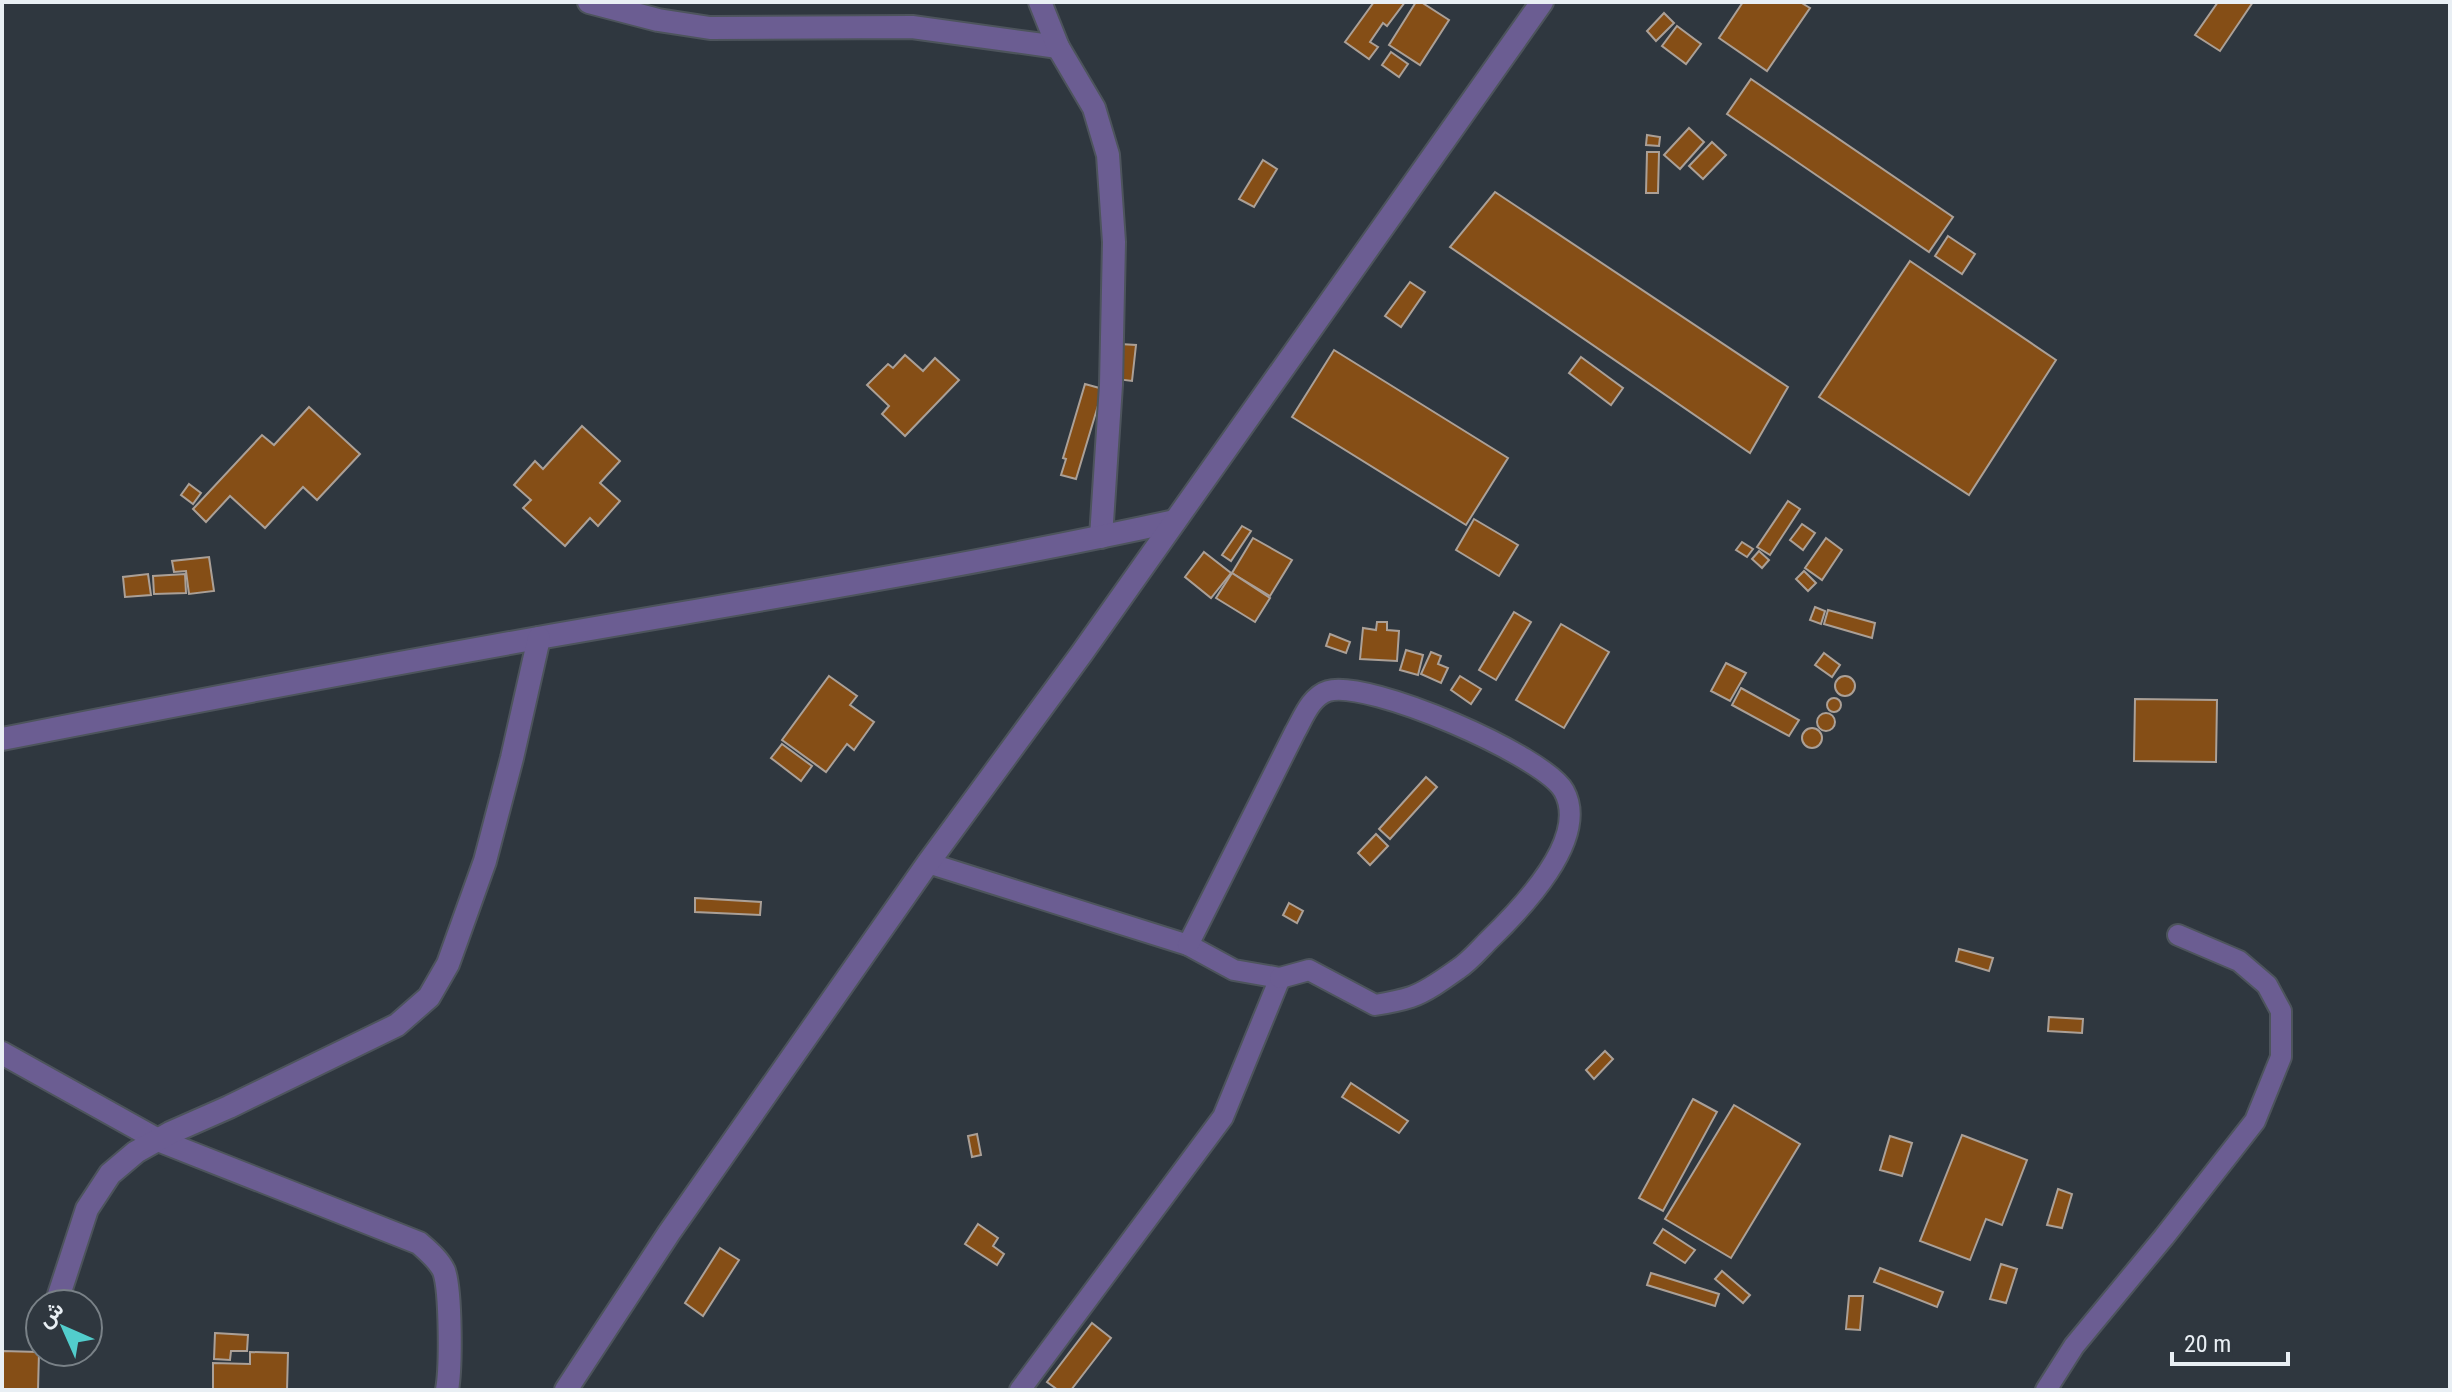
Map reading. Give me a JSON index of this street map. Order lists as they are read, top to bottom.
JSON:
{
  "scale_bar": "20 m",
  "north": "top left"
}
